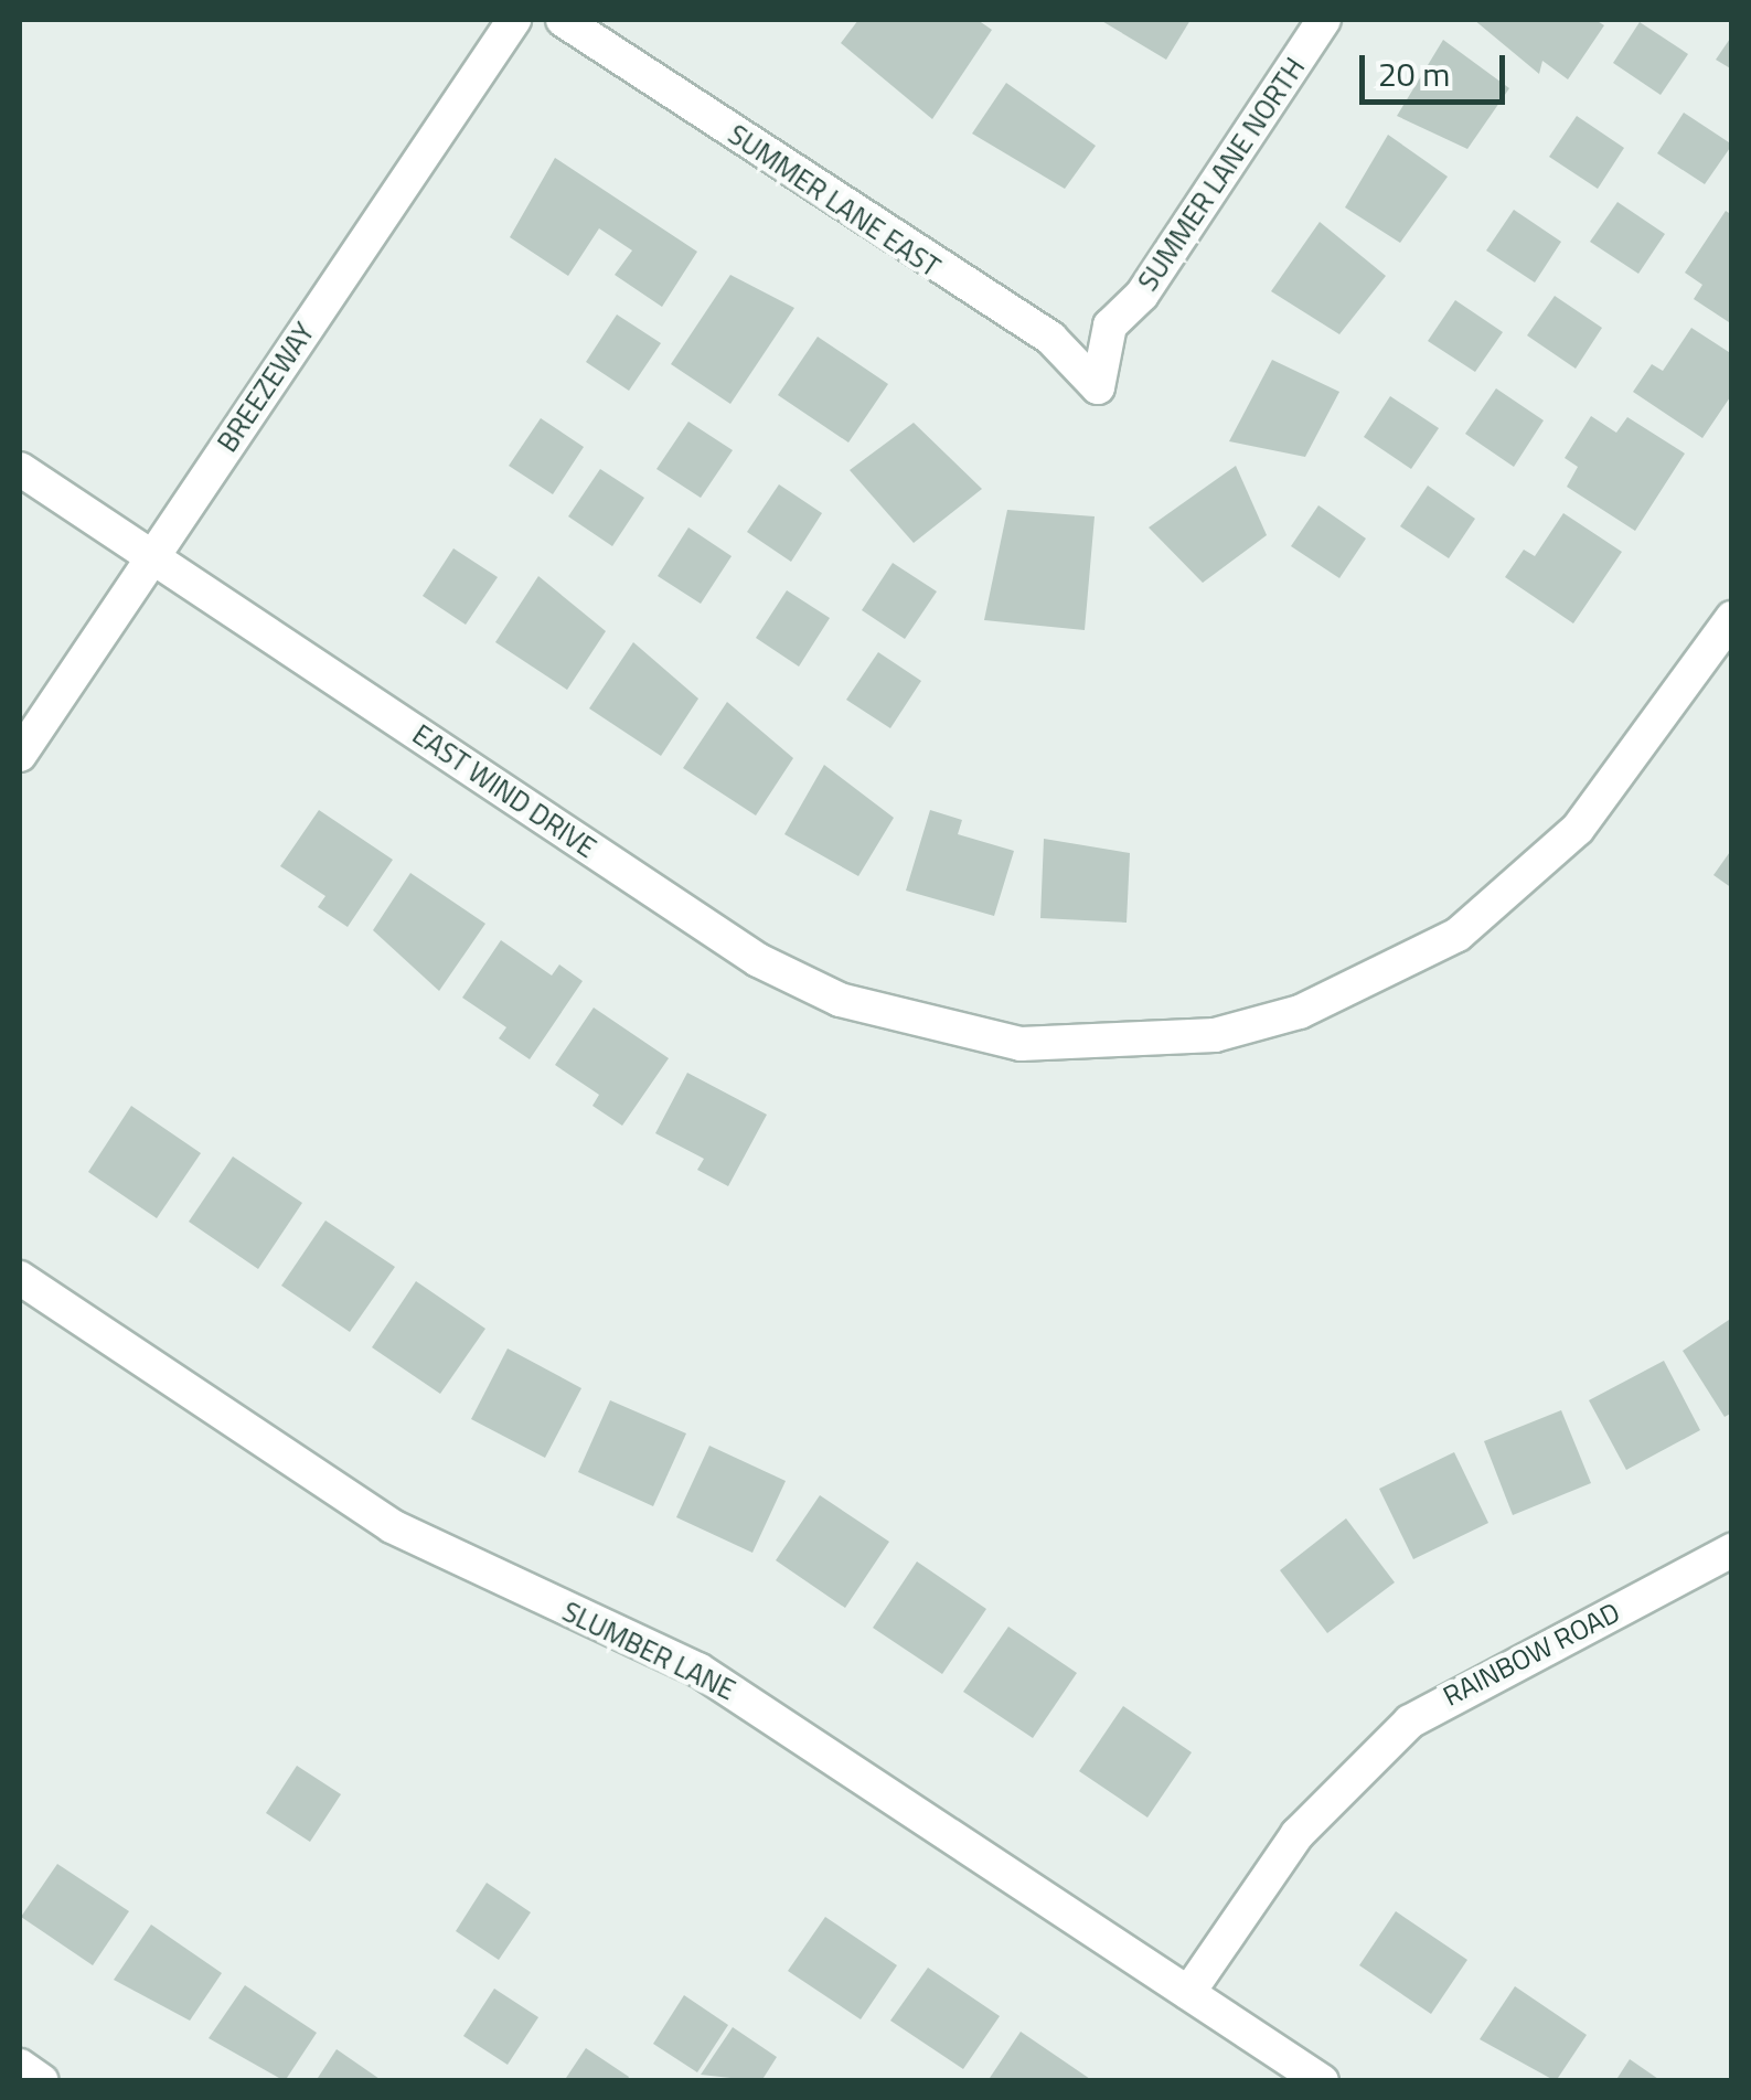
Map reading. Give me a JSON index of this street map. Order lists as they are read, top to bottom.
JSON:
{
  "streets": {
    "street": [
      "SUMMER LANE NORTH",
      "SUMMER LANE EAST",
      "BREEZEWAY",
      "EAST WIND DRIVE",
      "SLUMBER LANE",
      "RAINBOW ROAD"
    ]
  },
  "crossings": [
    ["SUMMER LANE NORTH", "SUMMER LANE EAST"],
    ["BREEZEWAY", "EAST WIND DRIVE"],
    ["SLUMBER LANE", "RAINBOW ROAD"]
  ],
  "scale_bar": "20 m"
}
